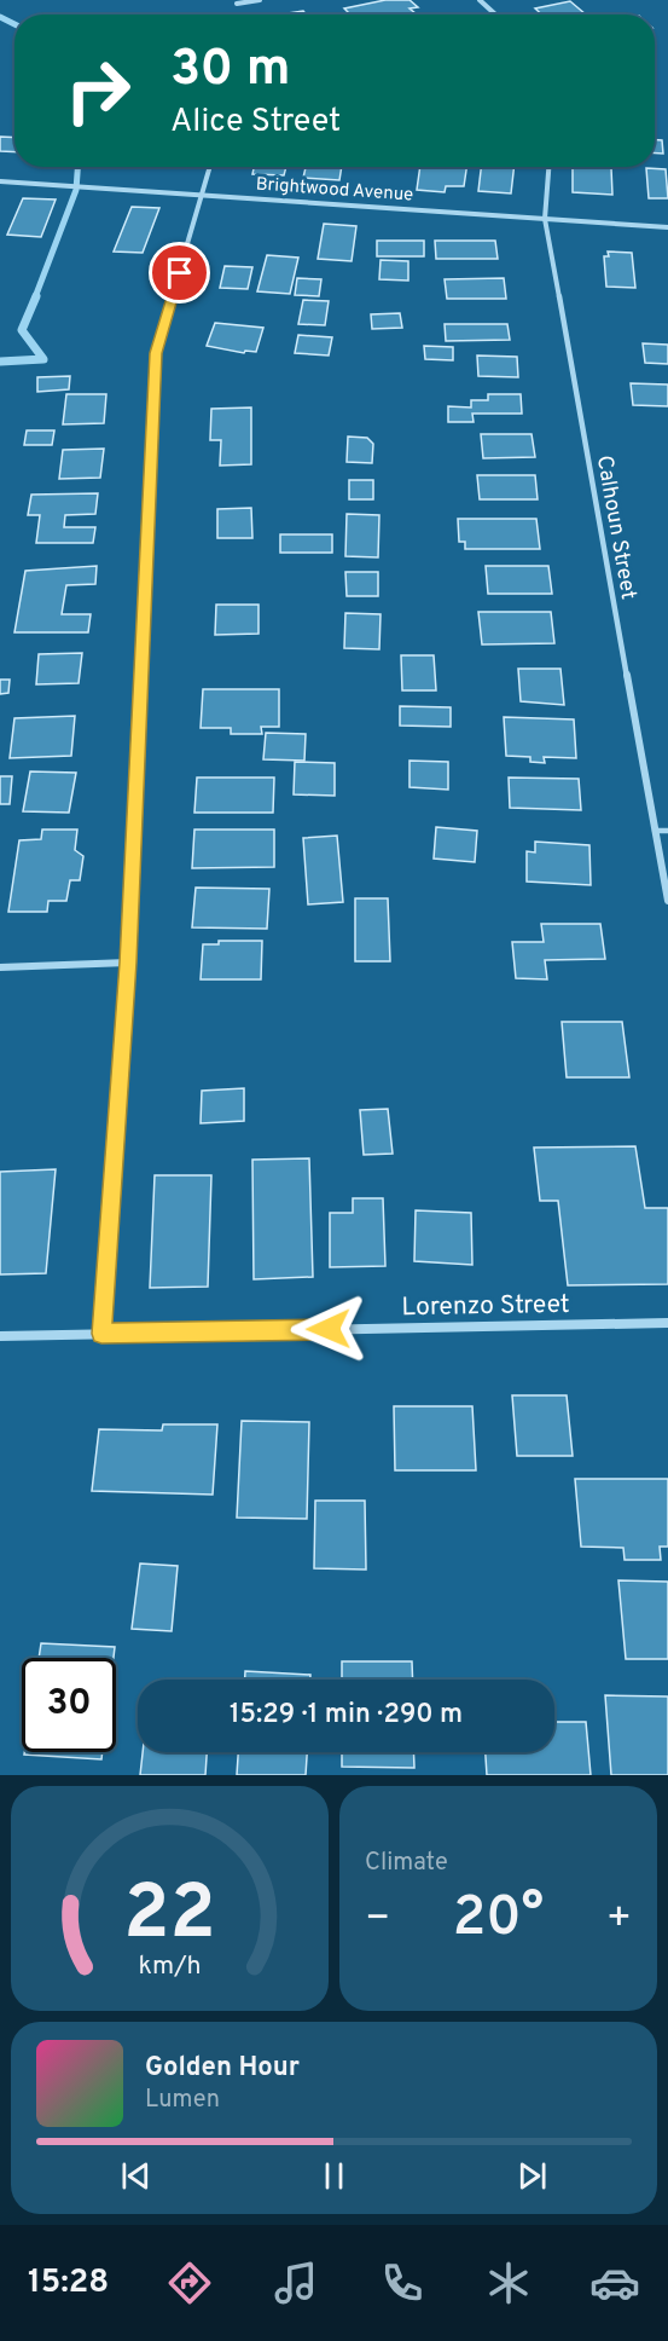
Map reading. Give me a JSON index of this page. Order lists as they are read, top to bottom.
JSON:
{
  "streets": {
    "street": ["Brightwood Avenue", "Calhoun Street", "Lorenzo Street"]
  },
  "crossings": [
    ["Brightwood Avenue", "Calhoun Street"]
  ],
  "page": {
    "turn": ["30 m", "Alice Street"],
    "limit": "30",
    "trip": "15:29 · 1 min · 290 m",
    "tile": "Climate",
    "heat": ["−", "20°", "+"],
    "song": ["Golden Hour", "Lumen"],
    "tabs": "15:28",
    "gauge": ["22", "km/h"]
  }
}
